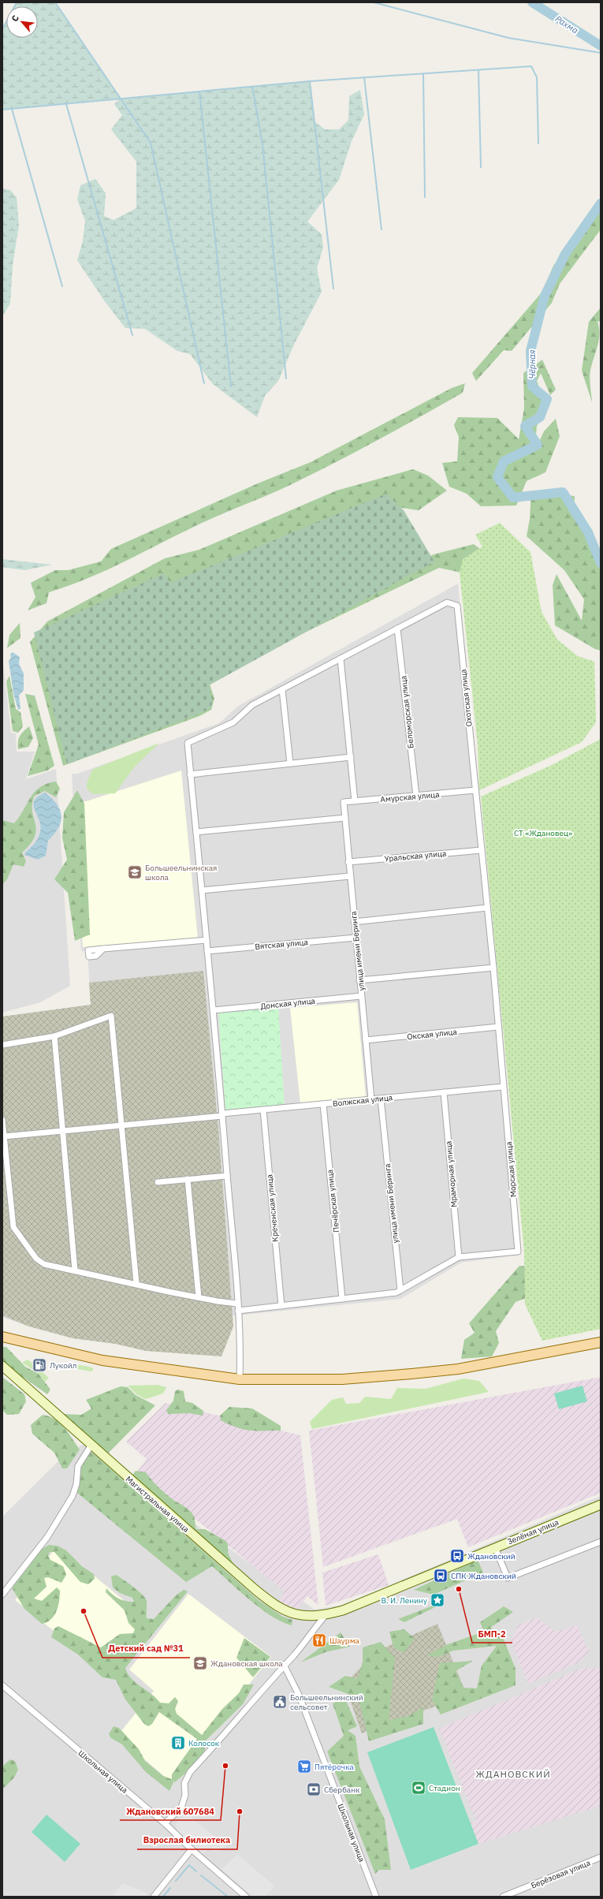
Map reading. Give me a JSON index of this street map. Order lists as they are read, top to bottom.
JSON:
{
  "streets": {
    "street": [
      "Охотская улица",
      "Беломорская улица",
      "Амурская улица",
      "Уральская улица",
      "Вятская улица",
      "улица имени Беринга",
      "Донская улица",
      "Окская улица",
      "Волжская улица",
      "Морская улица",
      "Мраморная улица",
      "Печёрская улица",
      "Креченская улица",
      "Магистральная улица",
      "Зелёная улица",
      "Школьная улица",
      "Берёзовая улица"
    ]
  },
  "crossings": [
    ["Охотская улица", "Беломорская улица"],
    ["Охотская улица", "Амурская улица"],
    ["Охотская улица", "Уральская улица"],
    ["Охотская улица", "Морская улица"],
    ["Беломорская улица", "Амурская улица"],
    ["Амурская улица", "улица имени Беринга"],
    ["Уральская улица", "улица имени Беринга"],
    ["Вятская улица", "улица имени Беринга"],
    ["улица имени Беринга", "Донская улица"],
    ["улица имени Беринга", "Окская улица"],
    ["улица имени Беринга", "Волжская улица"],
    ["Окская улица", "Морская улица"],
    ["Волжская улица", "Морская улица"],
    ["Волжская улица", "Мраморная улица"],
    ["Волжская улица", "Печёрская улица"],
    ["Волжская улица", "Креченская улица"],
    ["Морская улица", "Мраморная улица"],
    ["Магистральная улица", "Зелёная улица"]
  ],
  "districts": ["ЖДАНОВСКИЙ"],
  "water": ["Рахма", "Чёрная"],
  "parks": ["СТ «Ждановец»"],
  "places": {
    "school or university": ["Большеельнинская школа", "Ждановская школа"],
    "fuel station": ["Лукойл"],
    "bus stop": ["Ждановский", "СПК Ждановский"],
    "other": [
      "БМП-2",
      "Детский сад №31",
      "Ждановский 607684",
      "Взрослая билиотека"
    ],
    "place": ["В. И. Ленину"],
    "restaurant": ["Шаурма"],
    "public building": ["Большеельнинский сельсовет"],
    "building": ["Колосок"],
    "supermarket": ["Пятёрочка"],
    "sports": ["Стадион"],
    "bank": ["Сбербанк"]
  },
  "north": "top left"
}
